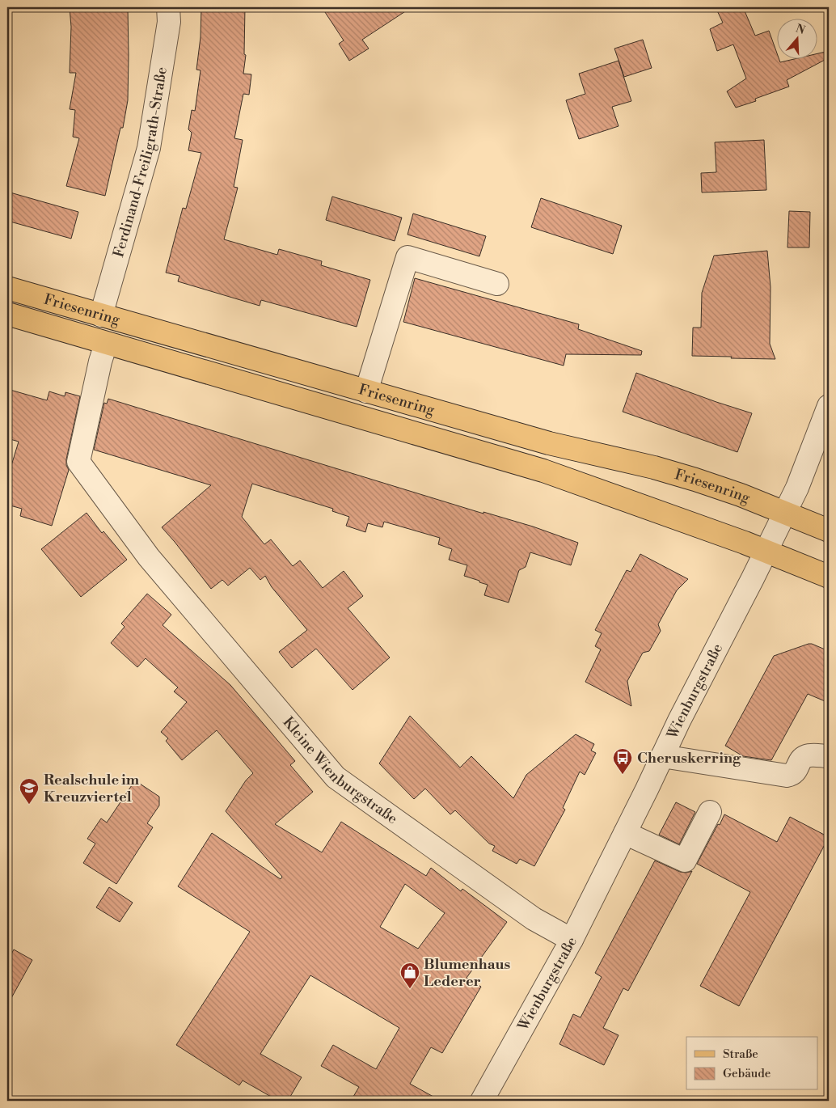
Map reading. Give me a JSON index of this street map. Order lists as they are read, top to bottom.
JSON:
{
  "streets": {
    "main road": ["Friesenring"],
    "street": ["Ferdinand-Freiligrath-Straße", "Wienburgstraße", "Kleine Wienburgstraße"]
  },
  "crossings": [
    ["Ferdinand-Freiligrath-Straße", "Friesenring"],
    ["Friesenring", "Wienburgstraße"],
    ["Friesenring", "Kleine Wienburgstraße"],
    ["Wienburgstraße", "Kleine Wienburgstraße"]
  ],
  "places": {
    "bus stop": ["Cheruskerring"],
    "school or university": ["Realschule im Kreuzviertel"],
    "shop": ["Blumenhaus Lederer"]
  },
  "legend": ["Straße", "Gebäude"],
  "north": "top"
}
